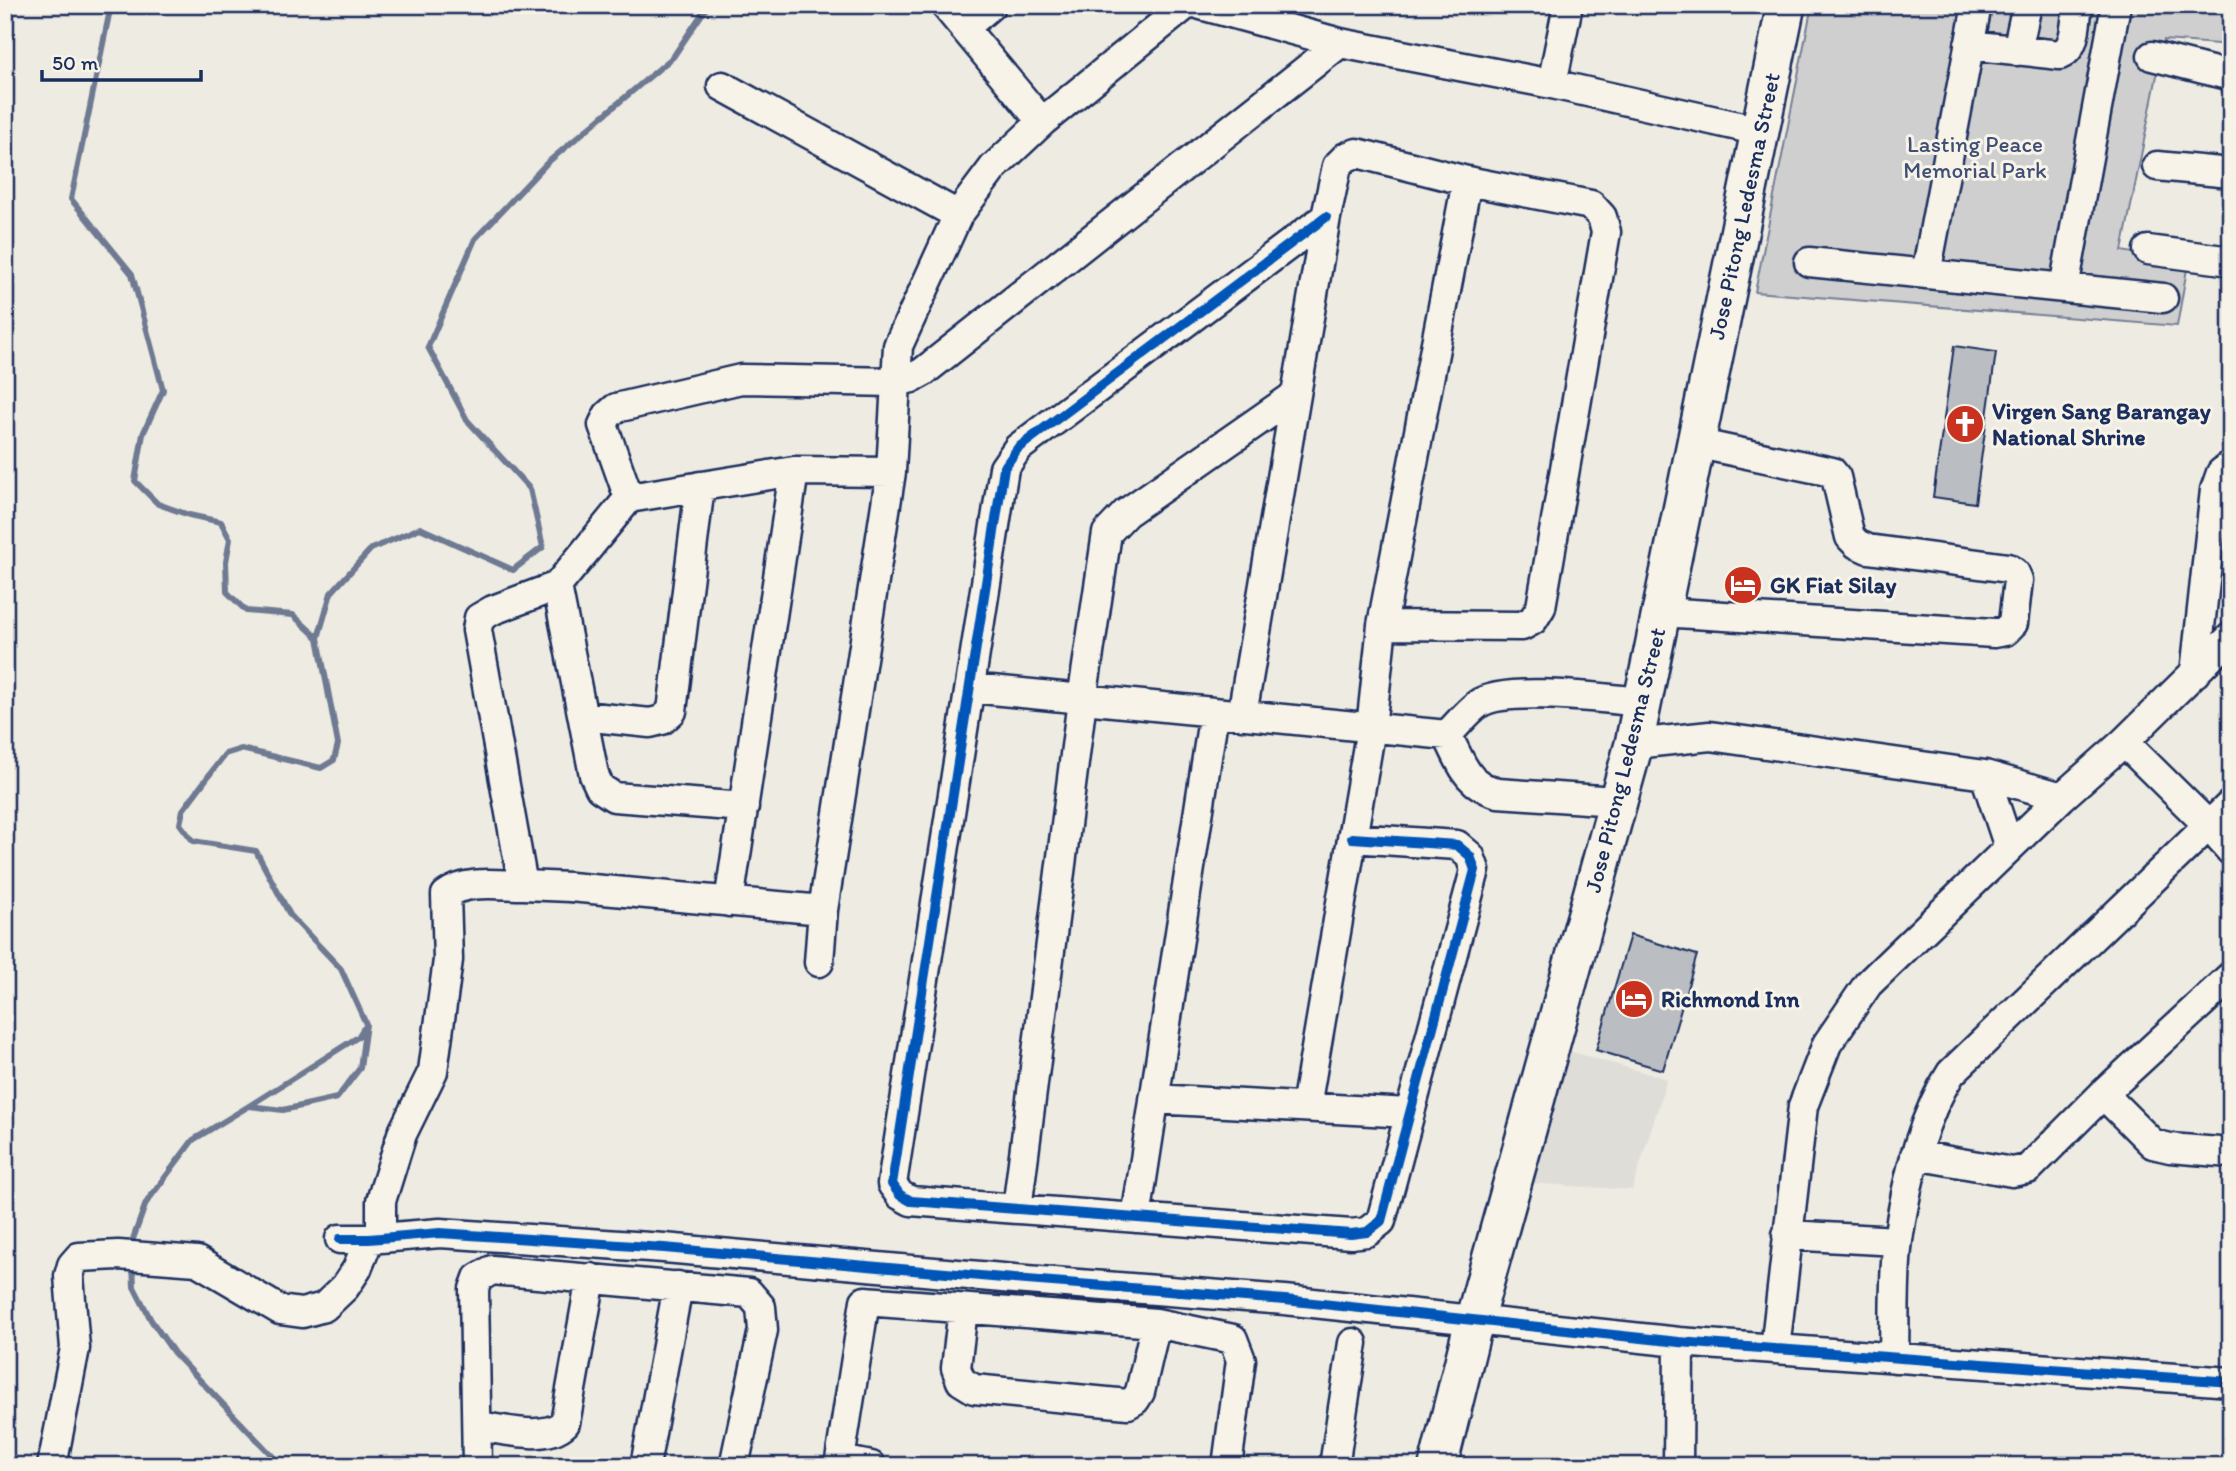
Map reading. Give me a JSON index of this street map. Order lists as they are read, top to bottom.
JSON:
{
  "streets": {
    "main road": ["Jose Pitong Ledesma Street"]
  },
  "parks": ["Lasting Peace Memorial Park"],
  "places": {
    "church": ["Virgen Sang Barangay National Shrine"],
    "hotel": ["GK Fiat Silay", "Richmond Inn"]
  },
  "scale_bar": "50 m"
}
